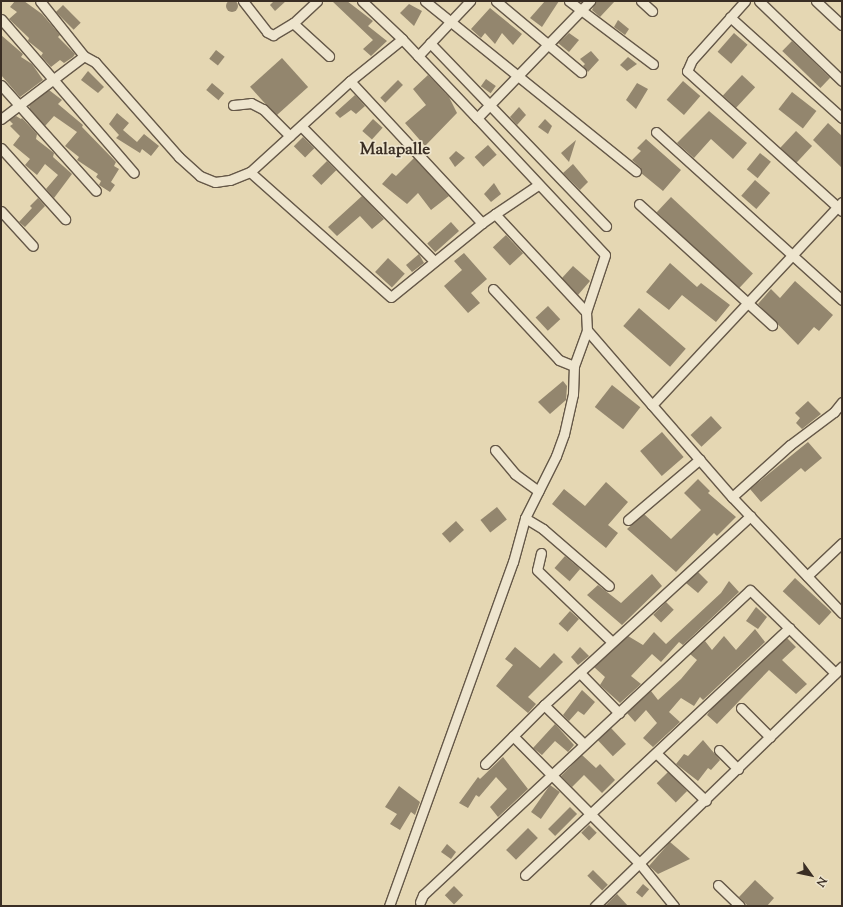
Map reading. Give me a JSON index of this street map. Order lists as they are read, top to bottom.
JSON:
{
  "districts": ["Malapalle"],
  "north": "bottom right"
}
